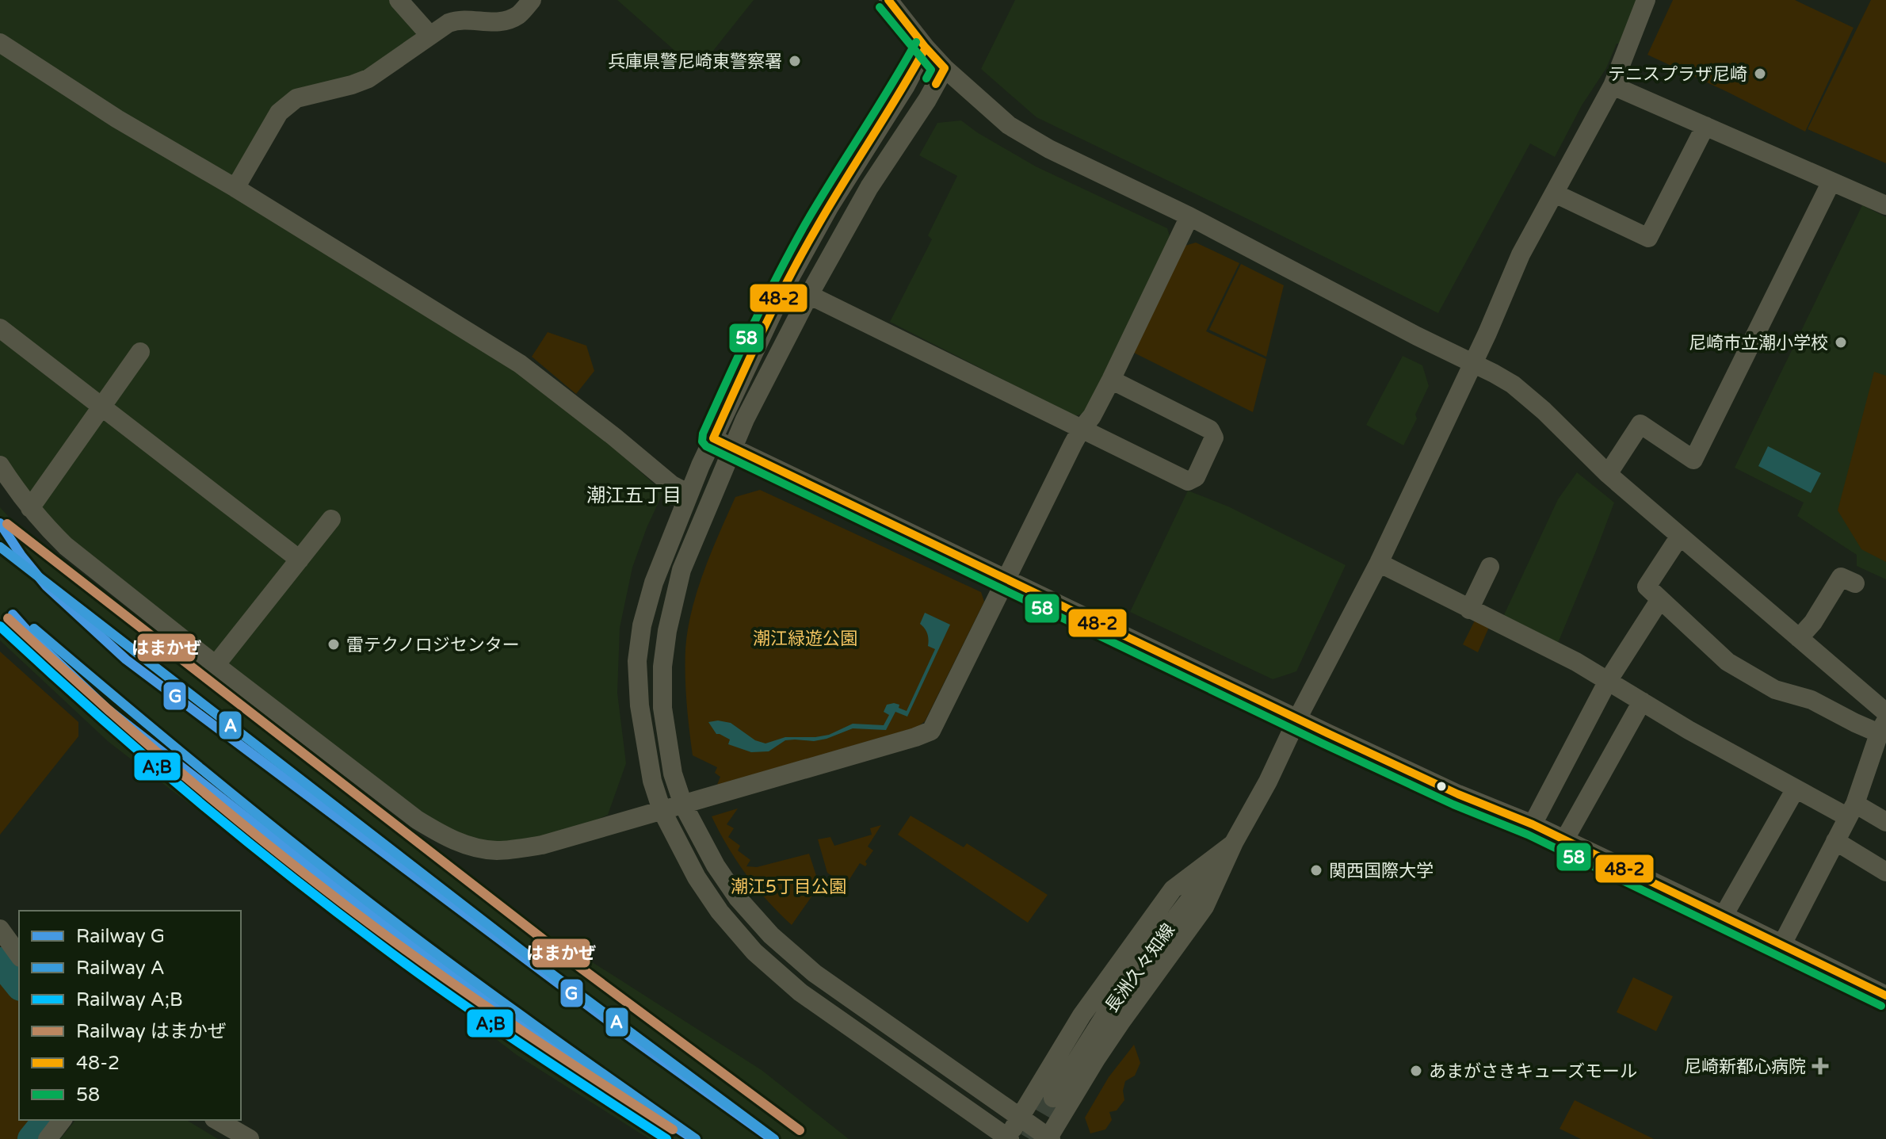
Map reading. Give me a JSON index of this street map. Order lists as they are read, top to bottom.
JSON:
{
  "streets": {
    "street": ["長洲久々知線"]
  },
  "districts": ["潮江五丁目"],
  "parks": ["潮江緑遊公園", "潮江5丁目公園"],
  "places": {
    "other": [
      "兵庫県警尼崎東警察署",
      "テニスプラザ尼崎",
      "尼崎市立潮小学校",
      "雷テクノロジセンター",
      "関西国際大学",
      "あまがさきキューズモール"
    ],
    "health": ["尼崎新都心病院"]
  },
  "lines": [
    "transit line 48-2",
    "transit line 58",
    "rail line G",
    "rail line はまかぜ",
    "rail line A",
    "rail line A;B"
  ],
  "legend": [
    "Railway G",
    "Railway A",
    "Railway A;B",
    "Railway はまかぜ",
    "48-2",
    "58"
  ]
}
